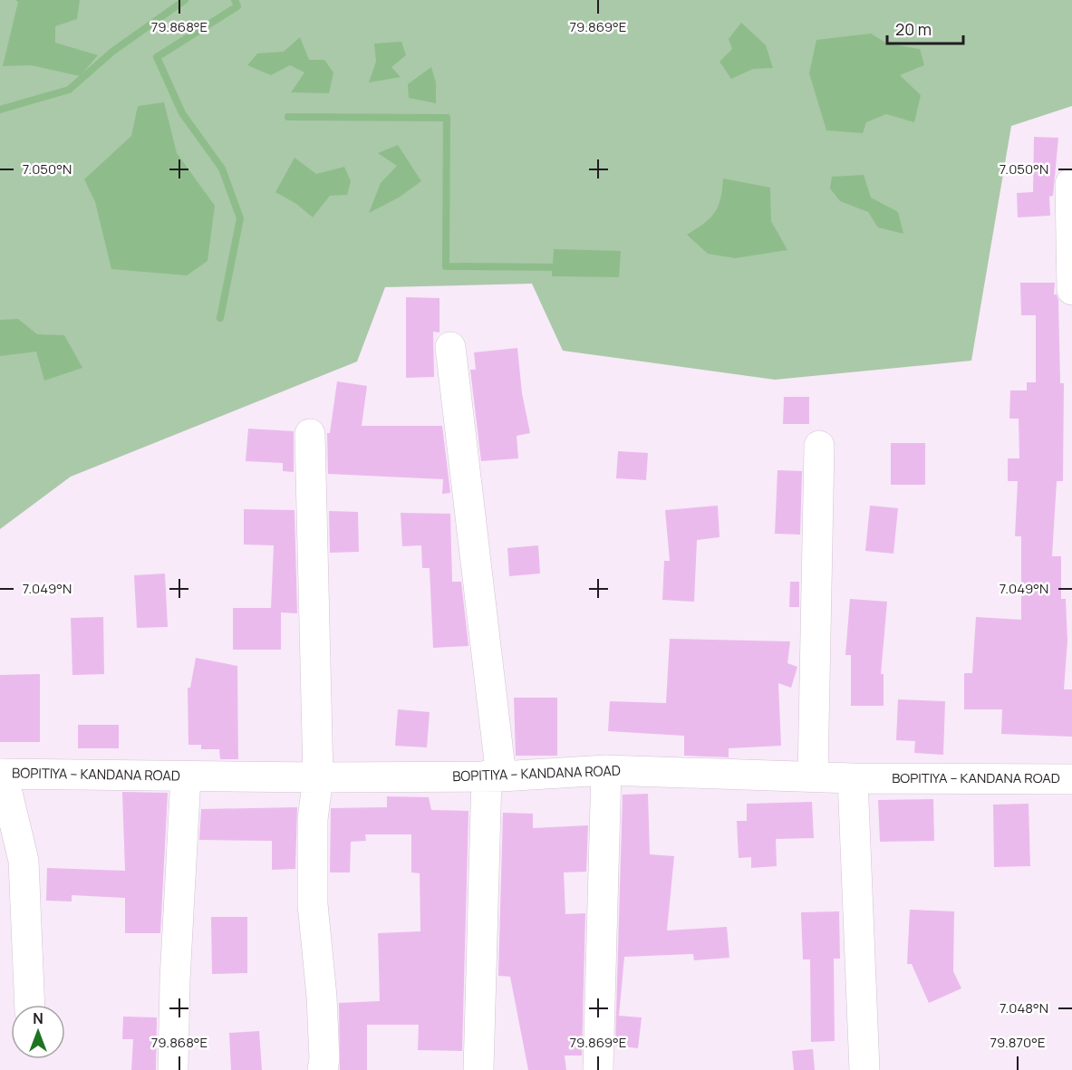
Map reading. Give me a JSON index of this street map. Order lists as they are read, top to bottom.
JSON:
{
  "streets": {
    "street": ["BOPITIYA – KANDANA ROAD"]
  },
  "scale_bar": "20 m",
  "north": "top",
  "coordinates": [
    "79.868°E",
    "79.869°E",
    "7.050°N",
    "7.049°N",
    "7.048°N",
    "79.870°E"
  ]
}
